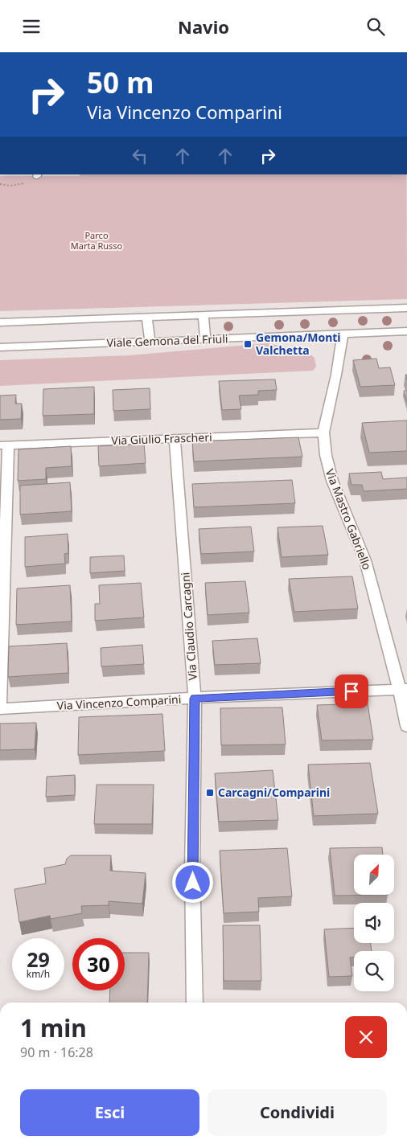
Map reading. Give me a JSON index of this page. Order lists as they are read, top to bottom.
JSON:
{
  "streets": {
    "street": [
      "Viale Gemona del Friuli",
      "Via Giulio Frascheri",
      "Via Mastro Gabriello",
      "Via Claudio Carcagni",
      "Via Vincenzo Comparini"
    ]
  },
  "crossings": [
    ["Viale Gemona del Friuli", "Via Mastro Gabriello"],
    ["Via Giulio Frascheri", "Via Mastro Gabriello"],
    ["Via Giulio Frascheri", "Via Claudio Carcagni"],
    ["Via Mastro Gabriello", "Via Vincenzo Comparini"],
    ["Via Claudio Carcagni", "Via Vincenzo Comparini"]
  ],
  "parks": ["Parco Marta Russo"],
  "places": {
    "transit": ["Gemona/Monti Valchetta", "Carcagni/Comparini"]
  },
  "north": "top right",
  "page": {
    "header": "Navio",
    "turn": ["50 m", "Via Vincenzo Comparini"],
    "speed": "29 km/h",
    "limit": "30",
    "heading": ["1 min", "90 m · 16:28"],
    "buttons": ["Esci", "Condividi"]
  }
}
